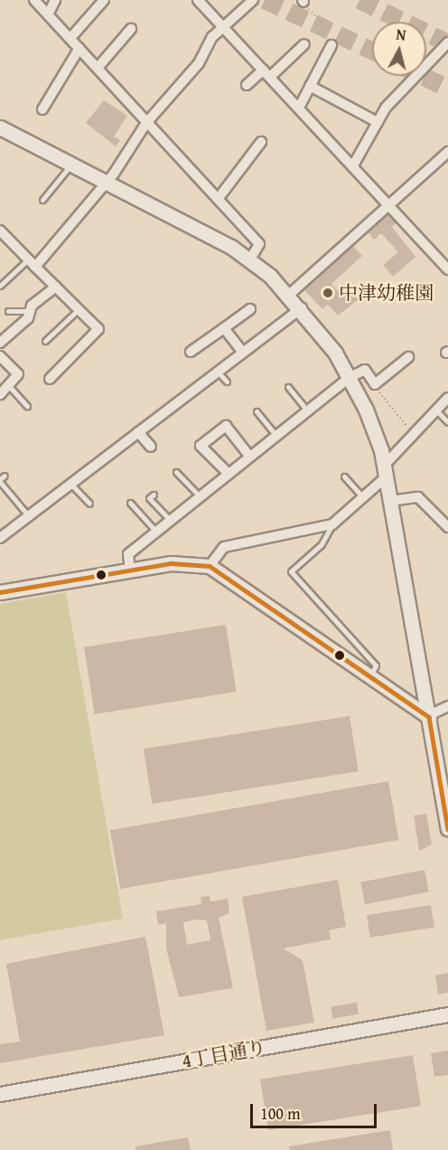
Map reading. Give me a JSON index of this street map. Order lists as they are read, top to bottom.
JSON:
{
  "streets": {
    "street": ["4丁目通り"]
  },
  "places": ["中津幼稚園"],
  "scale_bar": "100 m",
  "north": "top"
}
